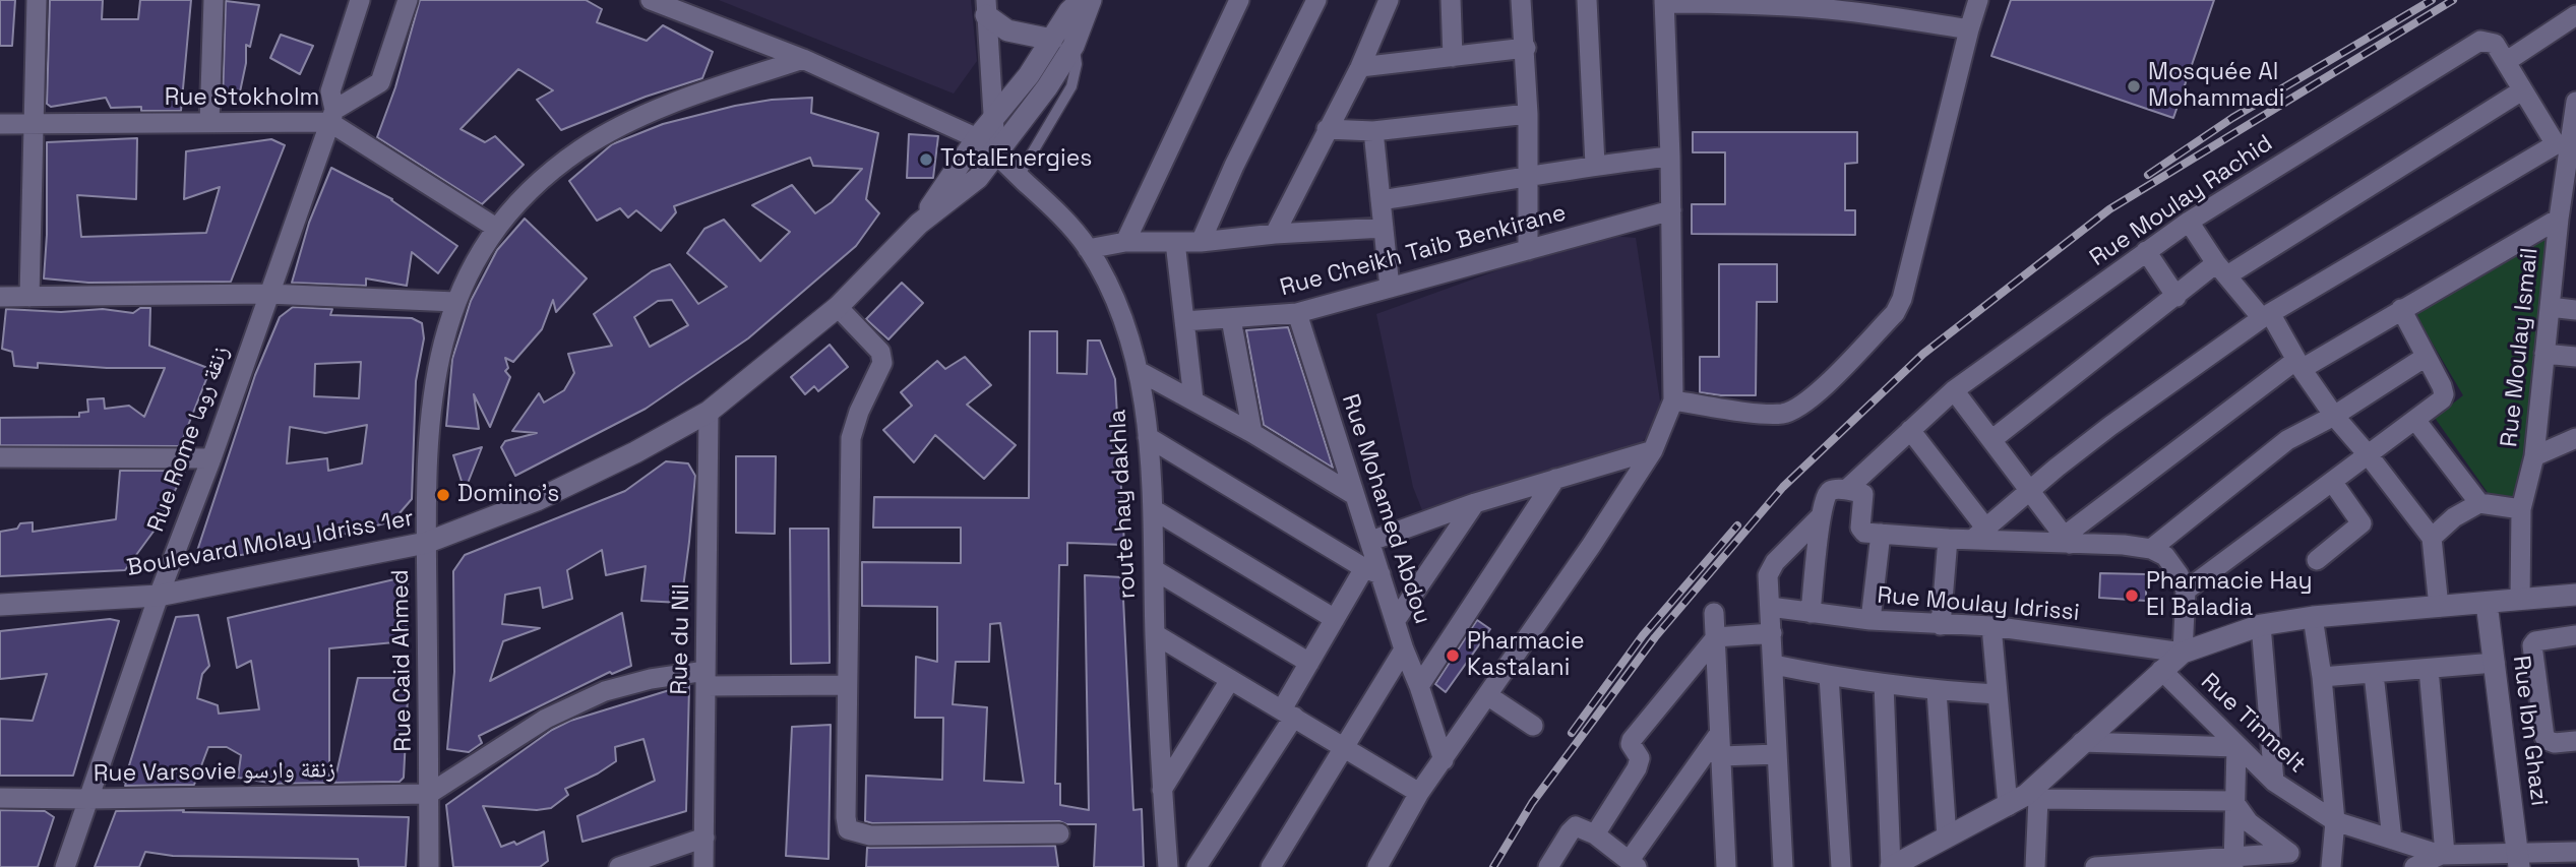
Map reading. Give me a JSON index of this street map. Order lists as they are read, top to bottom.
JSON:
{
  "streets": {
    "street": [
      "Rue Stokholm",
      "Rue Moulay Rachid",
      "Rue Cheikh Taib Benkirane",
      "Rue Moulay Ismail",
      "Rue Rome زنقة روما",
      "route hay dakhla",
      "Rue Mohamed Abdou",
      "Boulevard Molay Idriss 1er",
      "Rue Moulay Idrissi",
      "Rue du Nil",
      "Rue Caid Ahmed",
      "Rue Tinmelt",
      "Rue Ibn Ghazi",
      "Rue Varsovie زنقة وارسو"
    ]
  },
  "crossings": [
    ["Rue Stokholm", "Rue Rome زنقة روما"],
    ["Rue Stokholm", "Rue Caid Ahmed"],
    ["Rue Cheikh Taib Benkirane", "Rue Mohamed Abdou"],
    ["Rue Rome زنقة روما", "Boulevard Molay Idriss 1er"],
    ["Rue Rome زنقة روما", "Rue Varsovie زنقة وارسو"],
    ["route hay dakhla", "Boulevard Molay Idriss 1er"],
    ["route hay dakhla", "Rue Caid Ahmed"],
    ["Boulevard Molay Idriss 1er", "Rue du Nil"],
    ["Boulevard Molay Idriss 1er", "Rue Caid Ahmed"],
    ["Rue Caid Ahmed", "Rue Varsovie زنقة وارسو"],
    ["Rue Tinmelt", "Rue Ibn Ghazi"]
  ],
  "places": [
    "Mosquée Al Mohammadi",
    "TotalEnergies",
    "Domino's",
    "Pharmacie Hay El Baladia",
    "Pharmacie Kastalani"
  ]
}
